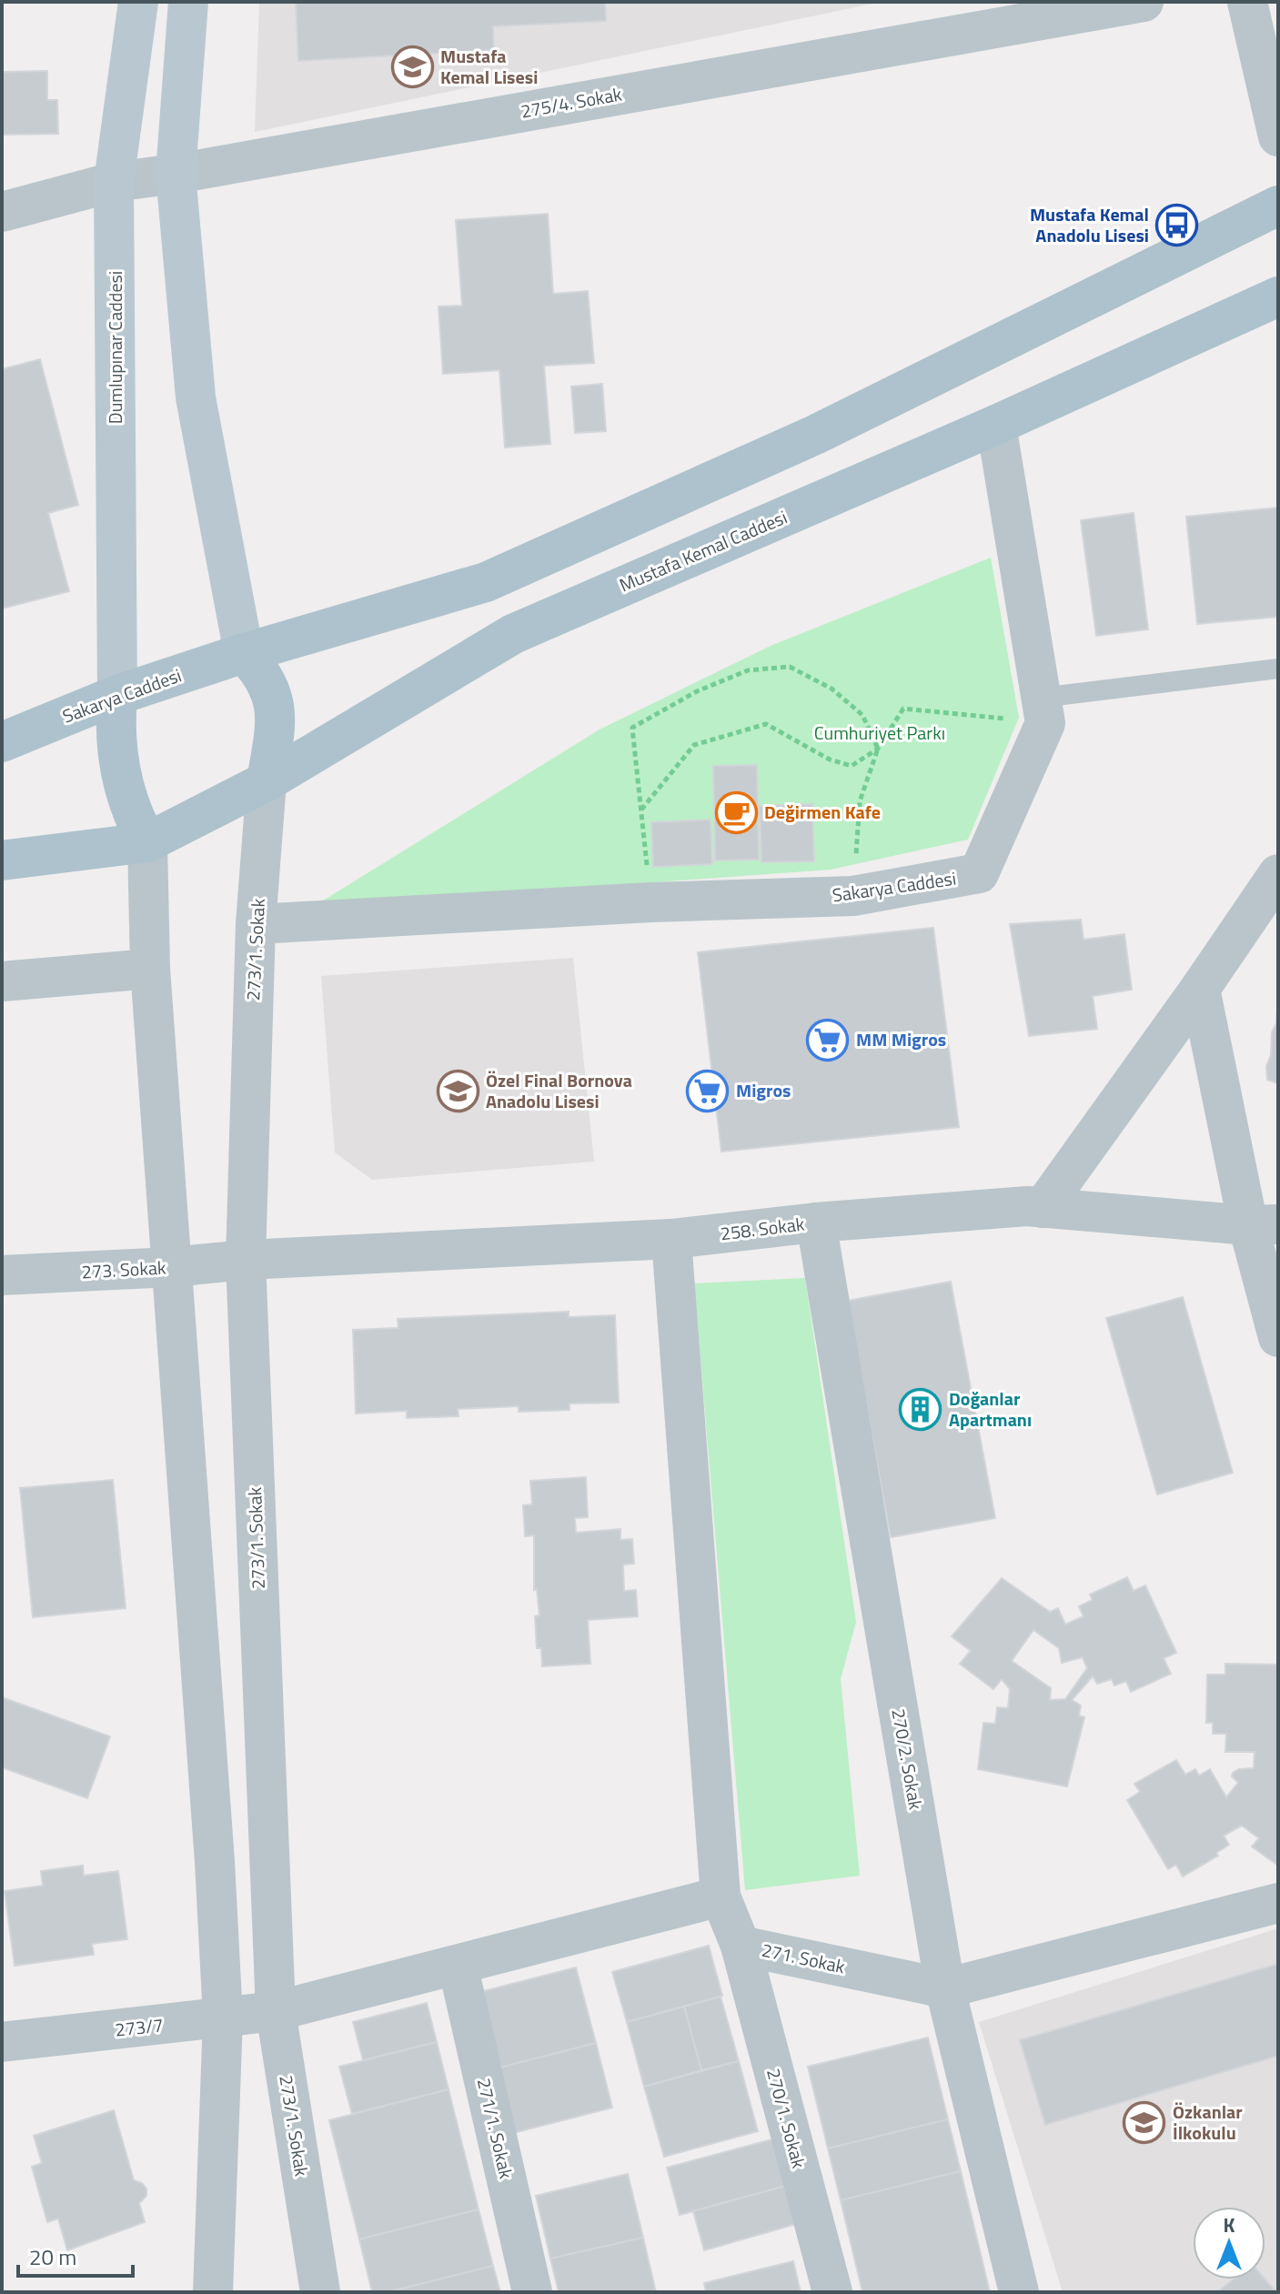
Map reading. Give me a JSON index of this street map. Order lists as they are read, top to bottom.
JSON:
{
  "streets": {
    "main road": ["Dumlupınar Caddesi", "Mustafa Kemal Caddesi", "Sakarya Caddesi"],
    "street": [
      "275/4. Sokak",
      "273/1. Sokak",
      "258. Sokak",
      "273. Sokak",
      "270/2. Sokak",
      "271. Sokak",
      "273/7",
      "270/1. Sokak",
      "271/1. Sokak"
    ]
  },
  "crossings": [
    ["275/4. Sokak", "Dumlupınar Caddesi"],
    ["Dumlupınar Caddesi", "Sakarya Caddesi"],
    ["Mustafa Kemal Caddesi", "273/1. Sokak"],
    ["Sakarya Caddesi", "273/1. Sokak"],
    ["273/1. Sokak", "258. Sokak"],
    ["273/1. Sokak", "273. Sokak"],
    ["273/1. Sokak", "273/7"],
    ["258. Sokak", "273. Sokak"],
    ["258. Sokak", "270/2. Sokak"],
    ["258. Sokak", "271. Sokak"],
    ["270/2. Sokak", "271. Sokak"],
    ["271. Sokak", "270/1. Sokak"]
  ],
  "parks": ["Cumhuriyet Parkı"],
  "places": {
    "school or university": ["Mustafa Kemal Lisesi", "Özel Final Bornova Anadolu Lisesi", "Özkanlar İlkokulu"],
    "bus stop": ["Mustafa Kemal Anadolu Lisesi"],
    "cafe": ["Değirmen Kafe"],
    "supermarket": ["MM Migros", "Migros"],
    "building": ["Doğanlar Apartmanı"]
  },
  "scale_bar": "20 m",
  "north": "top"
}
